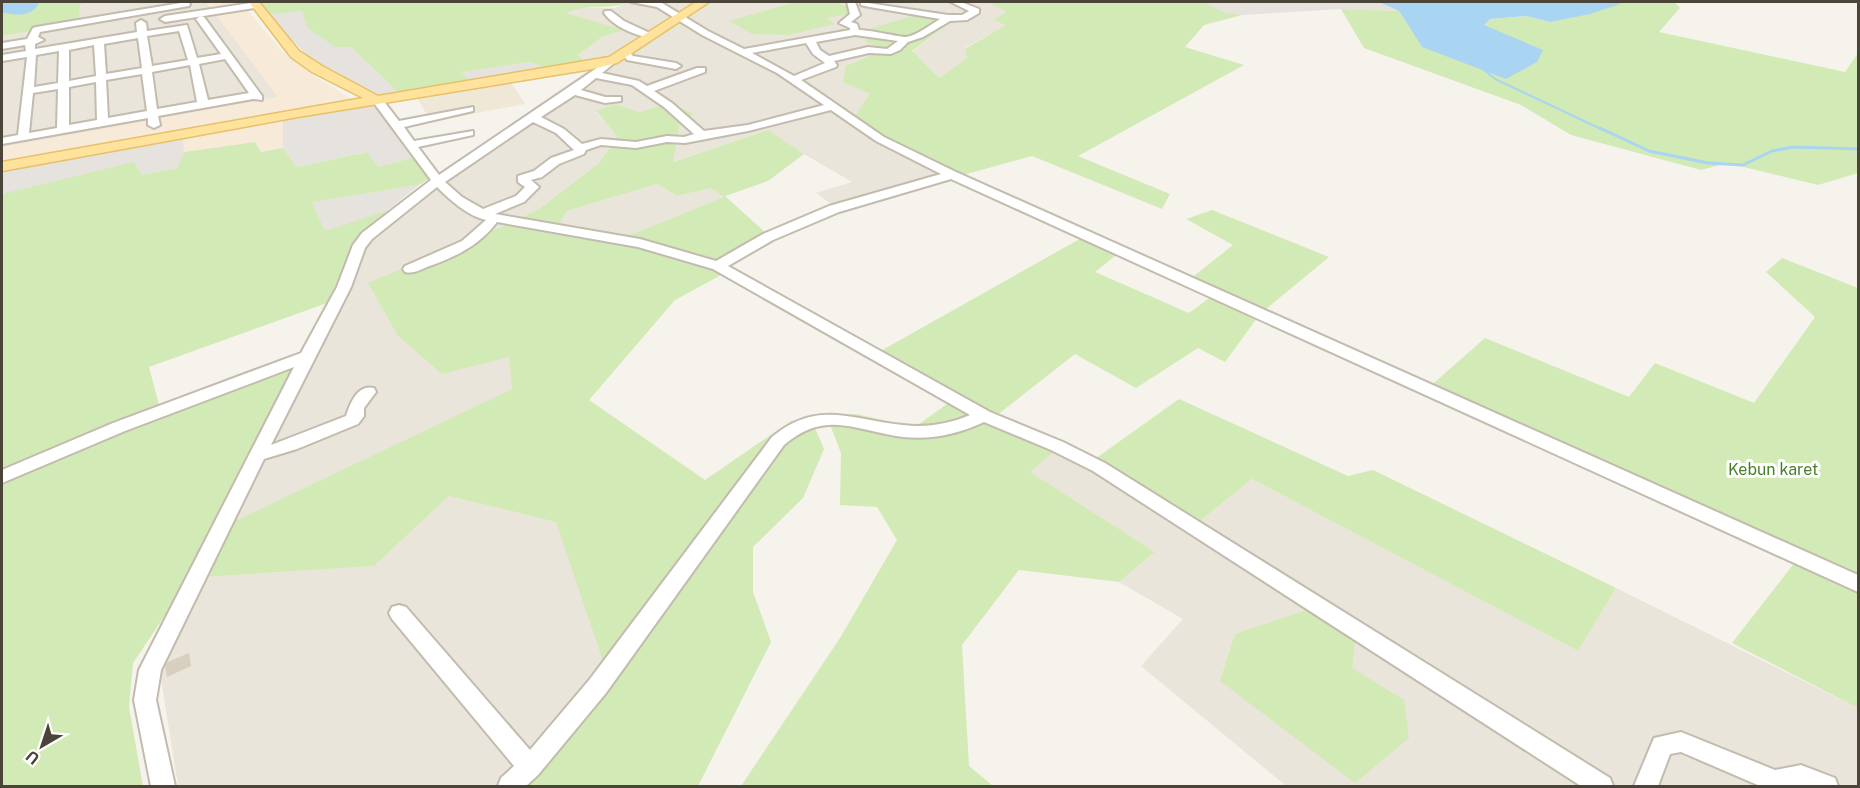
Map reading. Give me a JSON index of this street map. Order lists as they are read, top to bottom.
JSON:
{
  "parks": ["Kebun karet"],
  "north": "bottom left"
}
